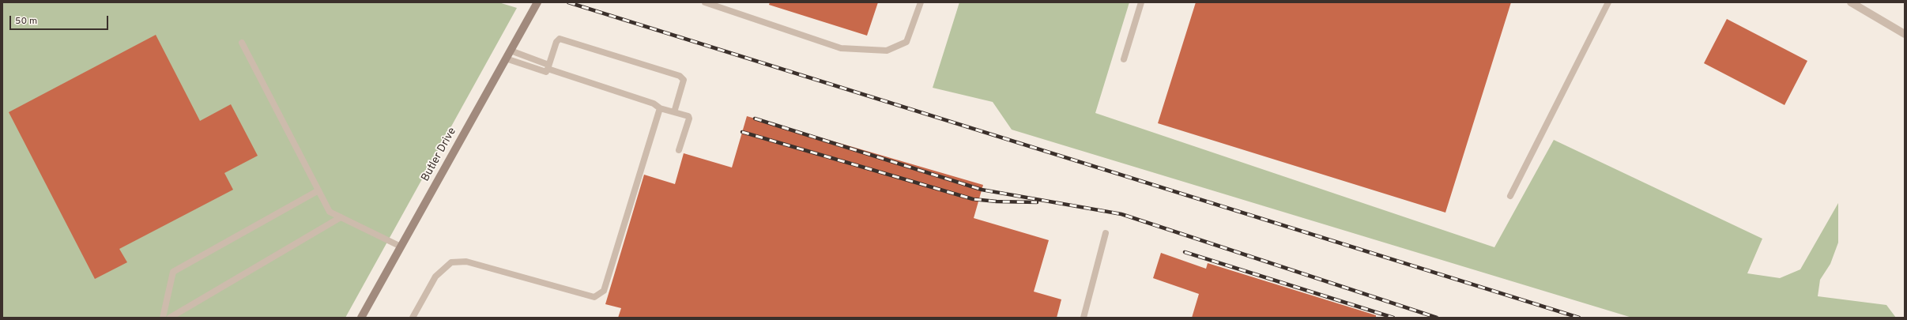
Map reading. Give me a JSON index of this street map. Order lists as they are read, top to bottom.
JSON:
{
  "streets": {
    "street": ["Butler Drive"]
  },
  "scale_bar": "50 m"
}
